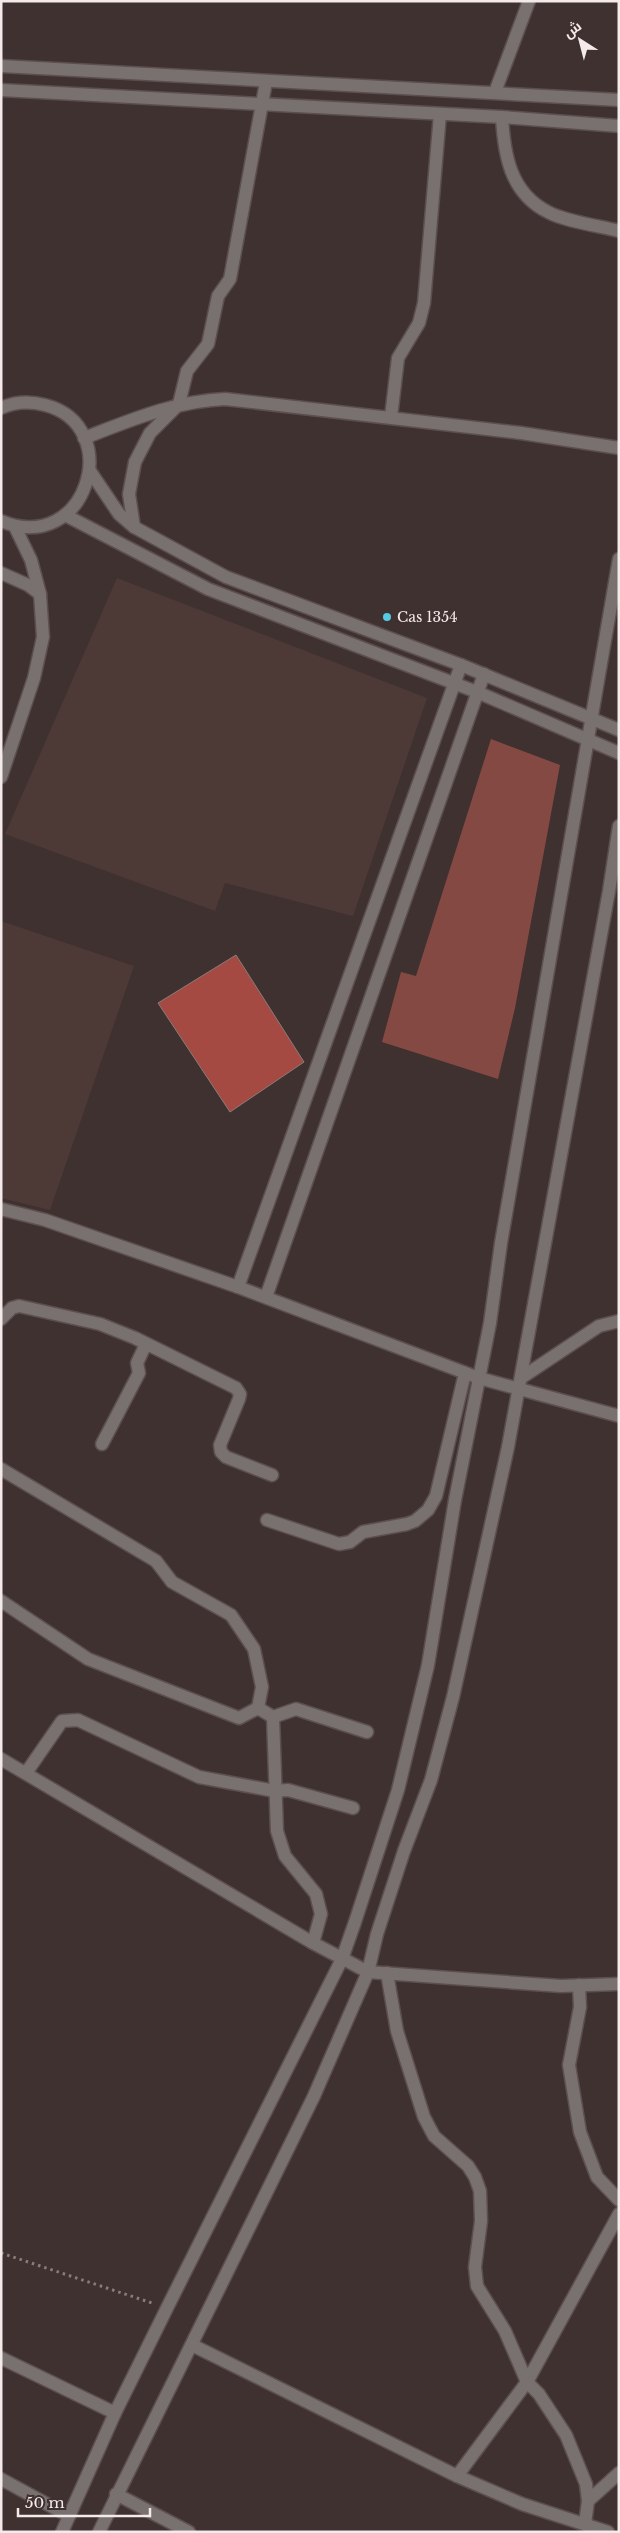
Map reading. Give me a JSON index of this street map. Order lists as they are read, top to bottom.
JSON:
{
  "places": ["Cas 1354"],
  "scale_bar": "50 m",
  "north": "top left"
}
